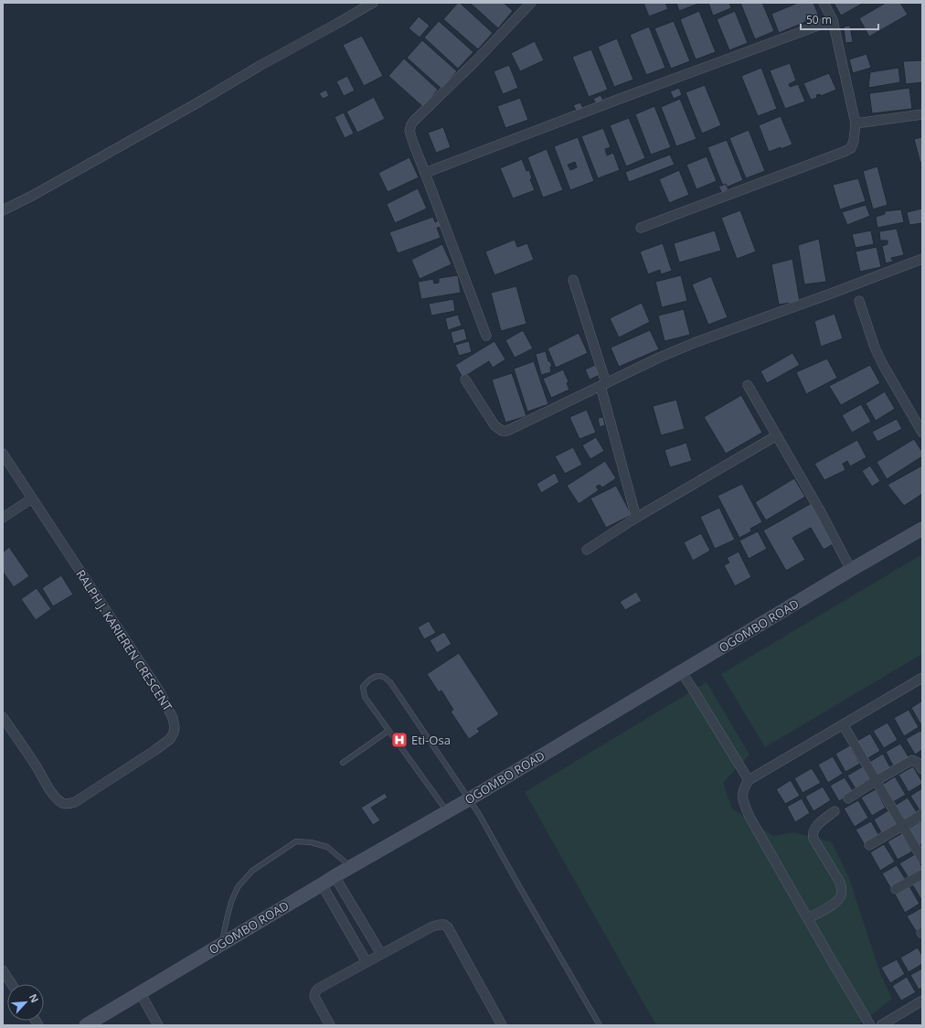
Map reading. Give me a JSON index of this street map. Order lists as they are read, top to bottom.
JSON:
{
  "streets": {
    "main road": ["OGOMBO ROAD"],
    "street": ["RALPH J. KARIEREN CRESCENT"]
  },
  "places": {
    "hospital": ["Eti-Osa"]
  },
  "scale_bar": "50 m",
  "north": "top right"
}
